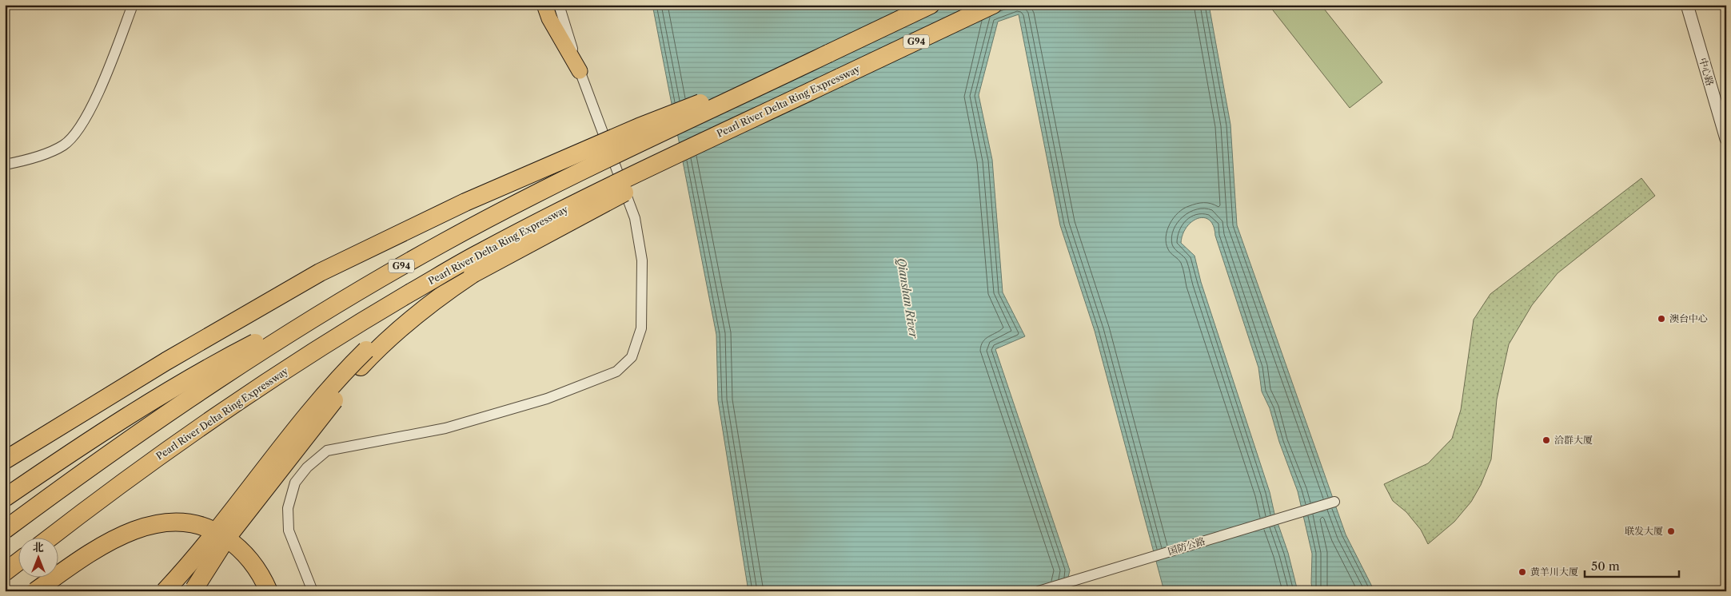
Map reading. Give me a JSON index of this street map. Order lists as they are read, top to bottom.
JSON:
{
  "streets": {
    "highway": ["G94", "Pearl River Delta Ring Expressway"],
    "street": ["中心路", "国防公路"]
  },
  "water": ["Qianshan River"],
  "places": [
    "澳台中心",
    "洽群大厦",
    "联发大厦",
    "黄羊川大厦"
  ],
  "scale_bar": "50 m",
  "north": "top"
}
